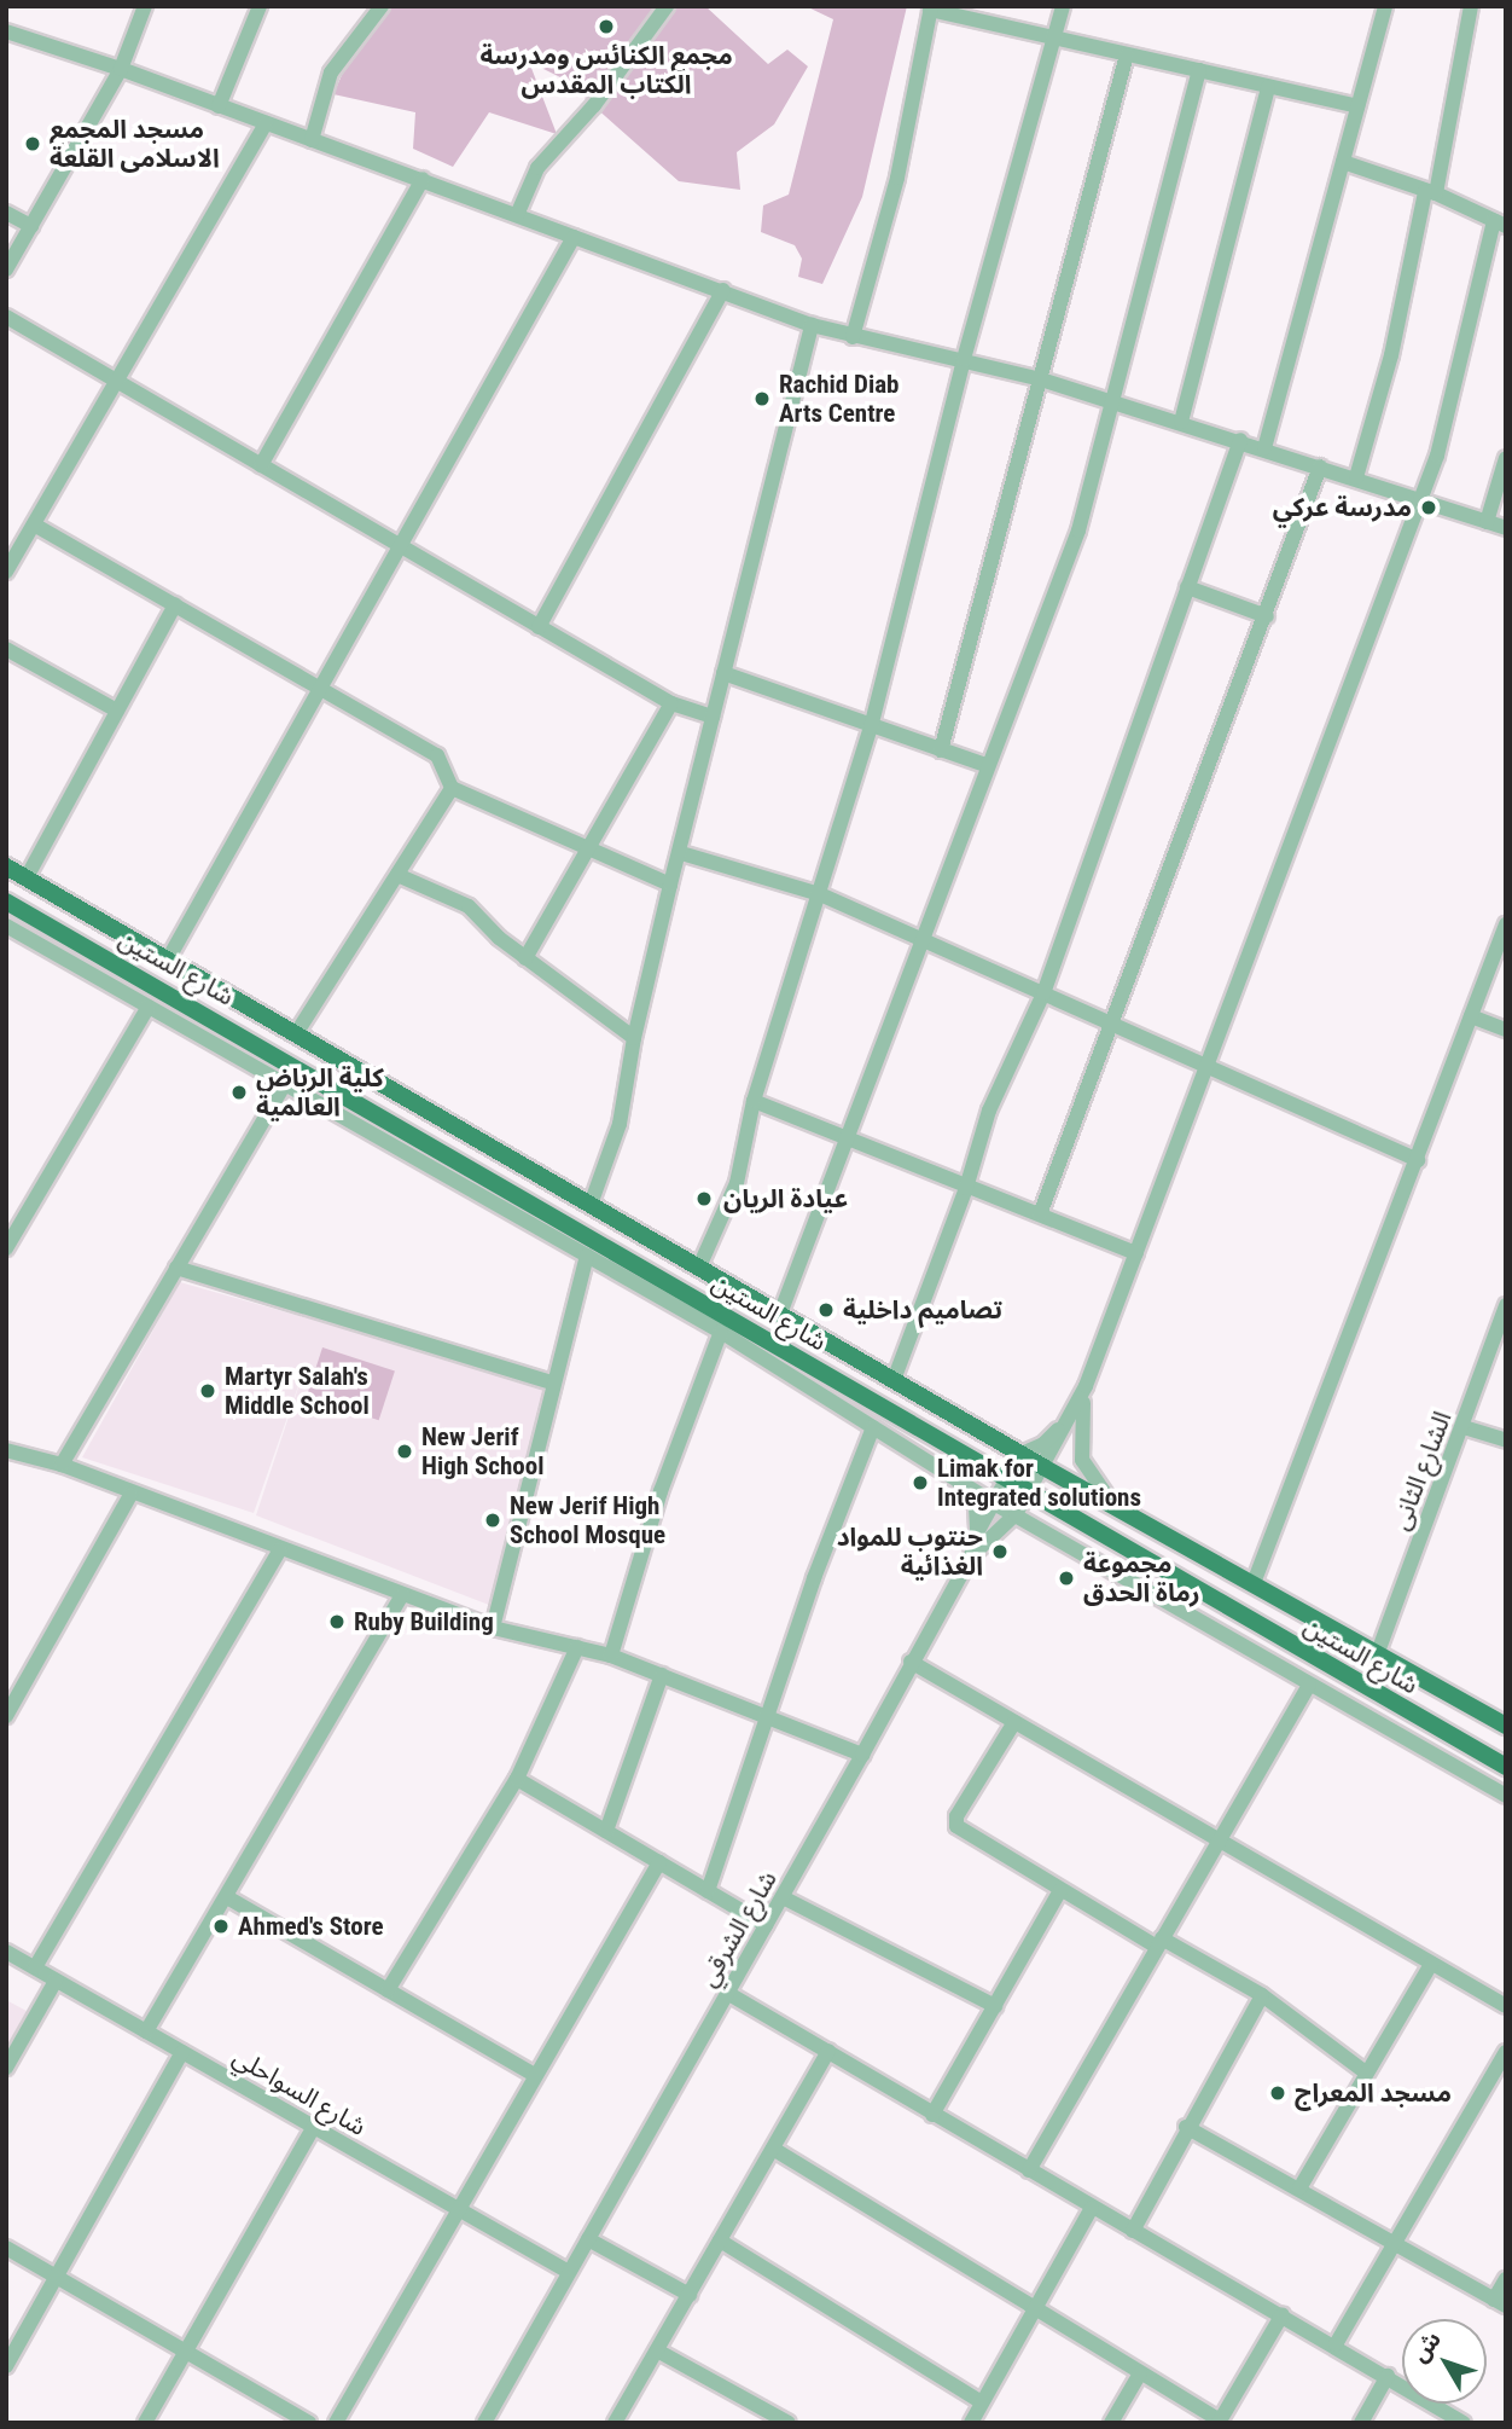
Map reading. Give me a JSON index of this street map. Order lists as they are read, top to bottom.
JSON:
{
  "streets": {
    "main road": ["شارع الستين"],
    "street": ["الشارع الثانى", "شارع الشرقي", "شارع السواحلي"]
  },
  "crossings": [
    ["شارع الستين", "الشارع الثانى"],
    ["شارع الستين", "شارع الشرقي"],
    ["شارع الشرقي", "شارع السواحلي"]
  ],
  "places": [
    "مجمع الكنائس ومدرسة الكتاب المقدس",
    "مسجد المجمع الاسلامى القلعة",
    "Rachid Diab Arts Centre",
    "مدرسة عركي",
    "كلية الرباض العالمية",
    "عيادة الريان",
    "تصاميم داخلية",
    "Martyr Salah's Middle School",
    "New Jerif High School",
    "Limak for Integrated solutions",
    "New Jerif High School Mosque",
    "حنتوب للمواد الغذائية",
    "مجموعة رماة الحدق",
    "Ruby Building",
    "Ahmed's Store",
    "مسجد المعراج"
  ],
  "north": "top left"
}
